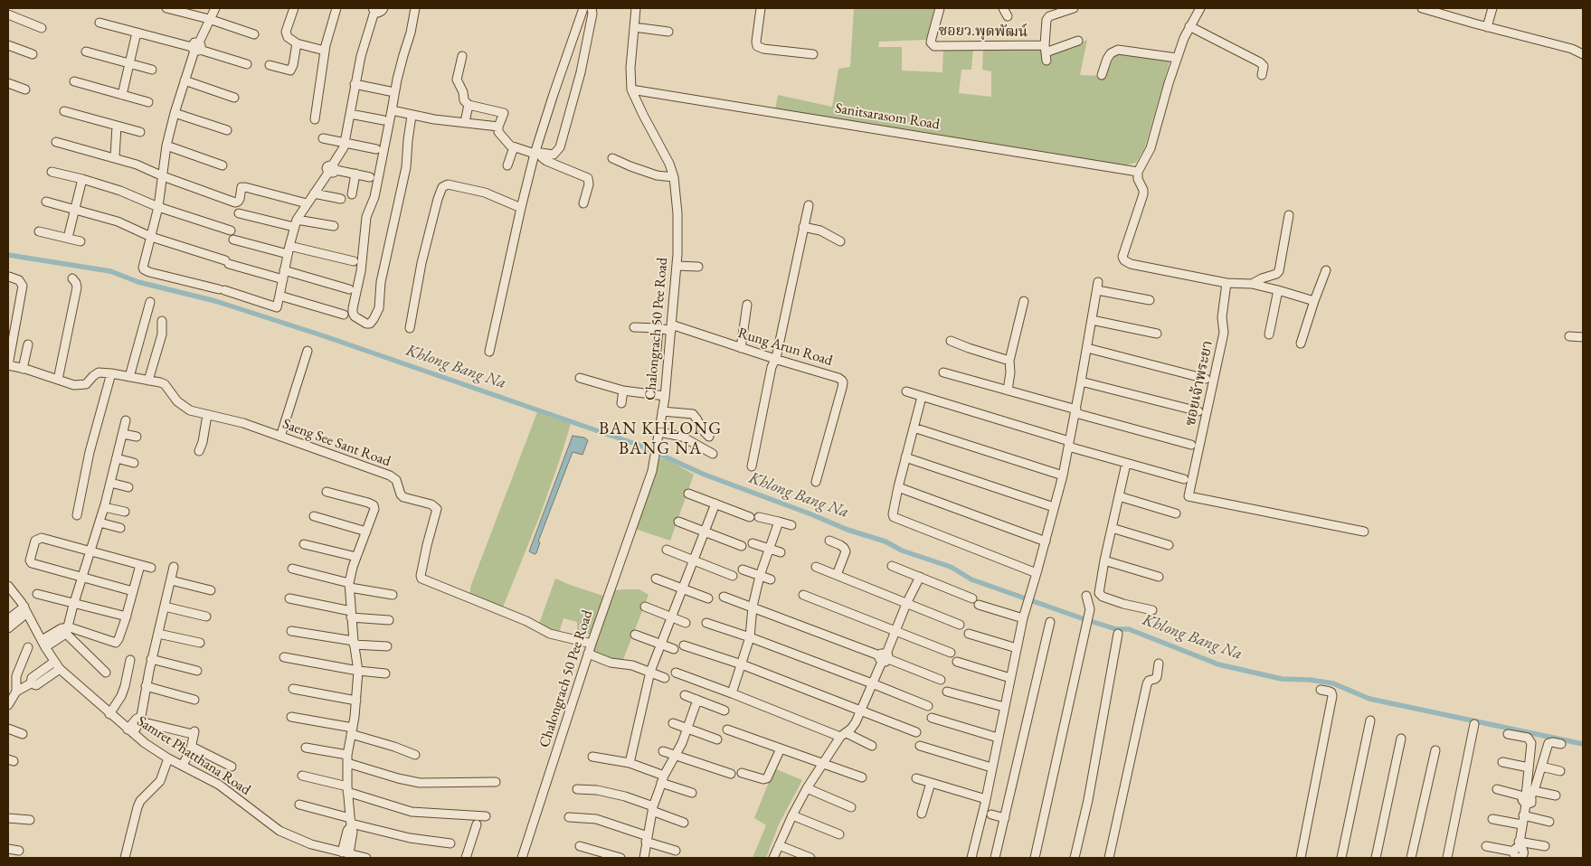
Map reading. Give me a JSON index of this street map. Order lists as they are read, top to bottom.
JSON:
{
  "streets": {
    "street": [
      "ซอยว.พุดพัฒน์",
      "Sanitsarasom Road",
      "Chalongrach 50 Pee Road",
      "Rung Arun Road",
      "ซอยเจ้าพระยา",
      "Saeng See Sant Road",
      "Samret Phatthana Road"
    ]
  },
  "crossings": [
    ["Sanitsarasom Road", "Chalongrach 50 Pee Road"],
    ["Chalongrach 50 Pee Road", "Rung Arun Road"],
    ["Chalongrach 50 Pee Road", "Saeng See Sant Road"]
  ],
  "districts": ["BAN KHLONG BANG NA"],
  "water": ["Khlong Bang Na"]
}
